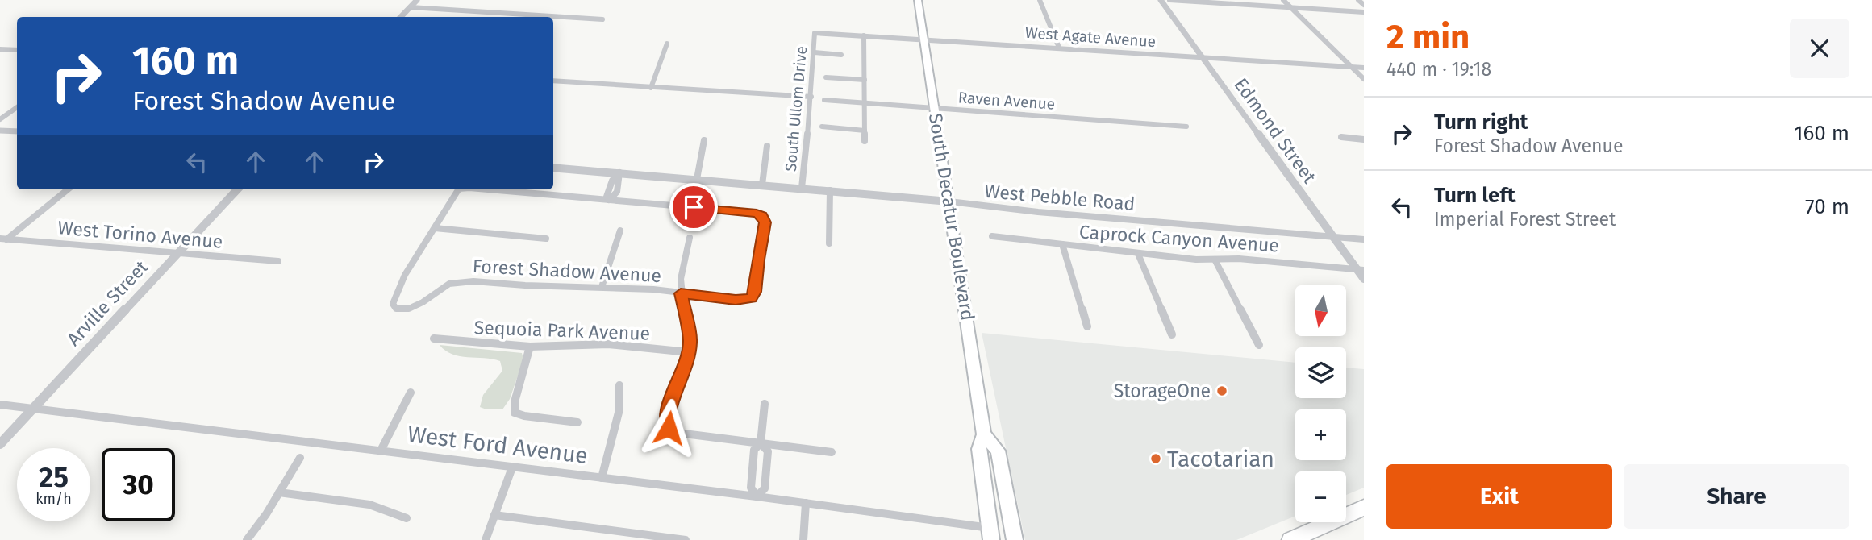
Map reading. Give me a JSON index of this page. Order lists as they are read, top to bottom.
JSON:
{
  "streets": {
    "main road": ["South Decatur Boulevard"],
    "street": [
      "West Agate Avenue",
      "Raven Avenue",
      "South Ullom Drive",
      "Edmond Street",
      "West Pebble Road",
      "West Torino Avenue",
      "Caprock Canyon Avenue",
      "Forest Shadow Avenue",
      "Arville Street",
      "Sequoia Park Avenue",
      "West Ford Avenue"
    ]
  },
  "crossings": [
    ["West Agate Avenue", "South Ullom Drive"],
    ["West Agate Avenue", "Edmond Street"],
    ["West Agate Avenue", "South Decatur Boulevard"],
    ["Raven Avenue", "South Decatur Boulevard"],
    ["South Ullom Drive", "West Pebble Road"],
    ["Edmond Street", "West Pebble Road"],
    ["Edmond Street", "Caprock Canyon Avenue"],
    ["West Pebble Road", "South Decatur Boulevard"],
    ["South Decatur Boulevard", "West Ford Avenue"],
    ["West Torino Avenue", "Arville Street"],
    ["Arville Street", "West Ford Avenue"]
  ],
  "places": ["StorageOne", "Tacotarian"],
  "north": "bottom",
  "page": {
    "heading": ["2 min", "440 m · 19:18"],
    "turn": ["160 m", "Forest Shadow Avenue"],
    "list": [
      {
        "name": "Turn right",
        "note": "Forest Shadow Avenue",
        "value": "160 m"
      },
      {
        "name": "Turn left",
        "note": "Imperial Forest Street",
        "value": "70 m"
      }
    ],
    "map_buttons": ["+", "−"],
    "speed": "25 km/h",
    "limit": "30",
    "buttons": ["Exit", "Share"]
  }
}
